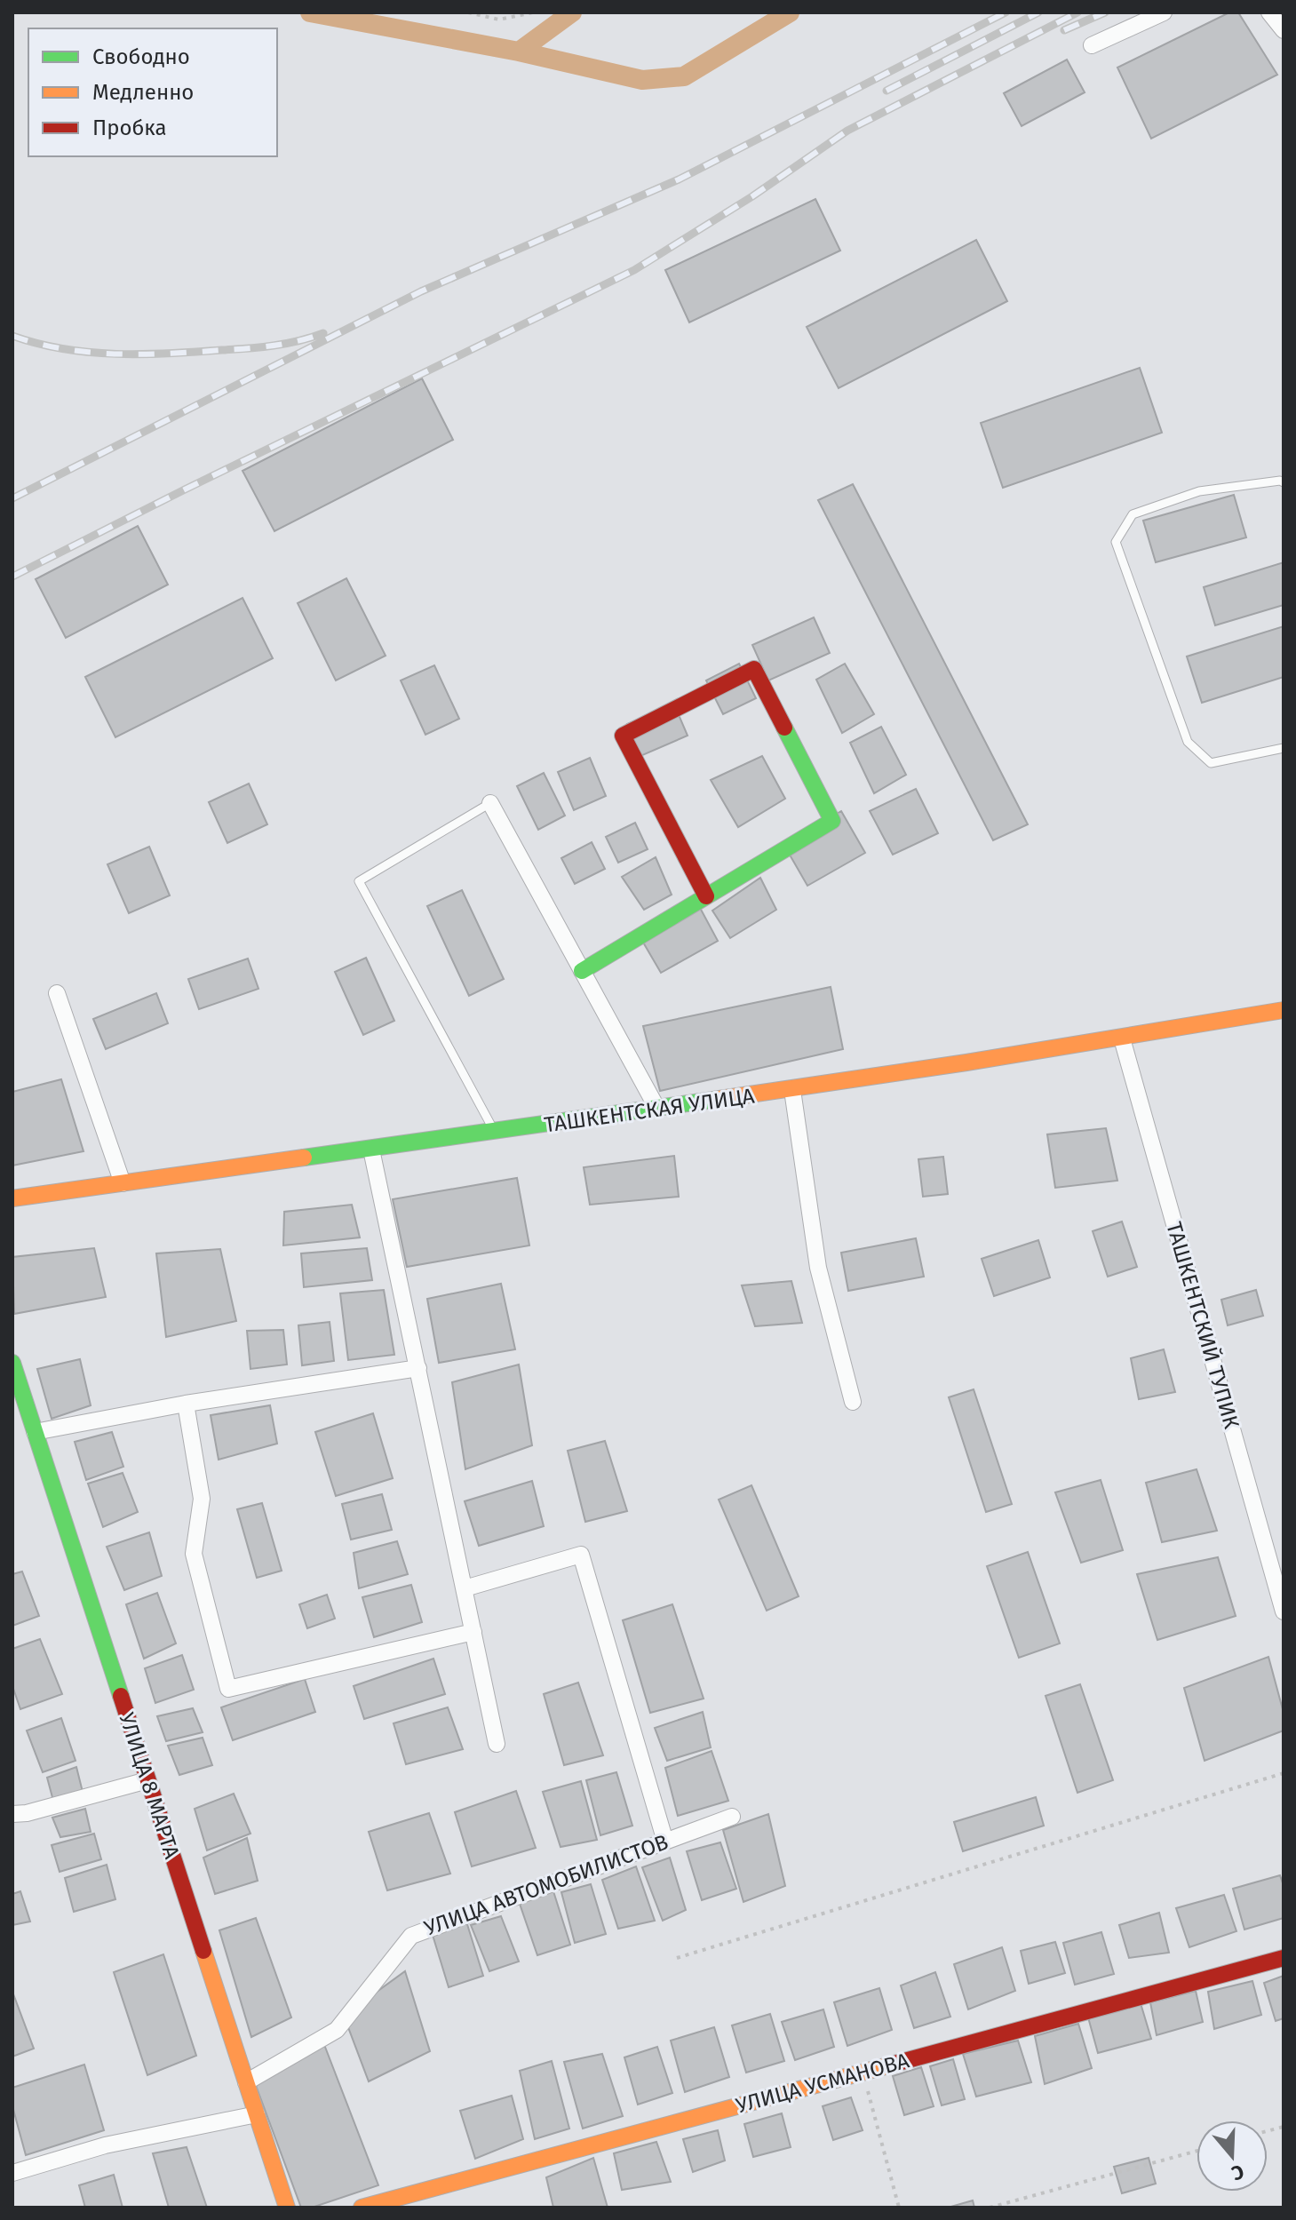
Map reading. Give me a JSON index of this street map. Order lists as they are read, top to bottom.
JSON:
{
  "streets": {
    "street": [
      "ТАШКЕНТСКАЯ УЛИЦА",
      "ТАШКЕНТСКИЙ ТУПИК",
      "УЛИЦА 8 МАРТА",
      "УЛИЦА АВТОМОБИЛИСТОВ",
      "УЛИЦА УСМАНОВА"
    ]
  },
  "crossings": [
    ["ТАШКЕНТСКАЯ УЛИЦА", "ТАШКЕНТСКИЙ ТУПИК"],
    ["УЛИЦА 8 МАРТА", "УЛИЦА АВТОМОБИЛИСТОВ"]
  ],
  "legend": ["Свободно", "Медленно", "Пробка"],
  "north": "bottom"
}
